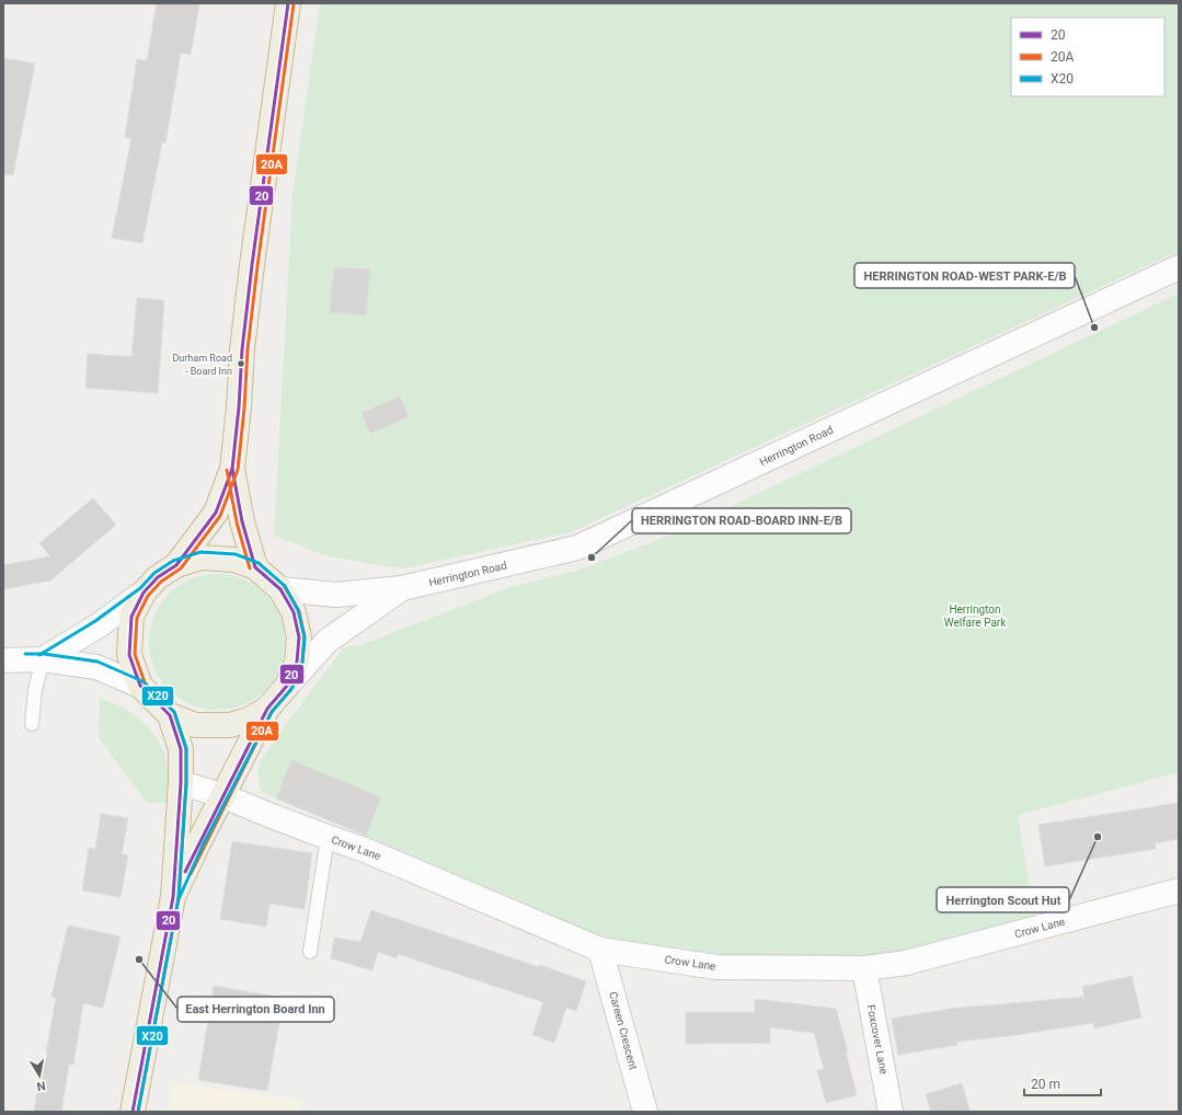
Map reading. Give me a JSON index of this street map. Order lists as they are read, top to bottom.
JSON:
{
  "streets": {
    "street": [
      "Herrington Road",
      "Crow Lane",
      "Careen Crescent",
      "Foxcover Lane"
    ]
  },
  "crossings": [
    ["Crow Lane", "Careen Crescent"],
    ["Crow Lane", "Foxcover Lane"]
  ],
  "parks": ["Herrington Welfare Park"],
  "places": [
    "HERRINGTON ROAD-WEST PARK-E/B",
    "Durham Road - Board Inn",
    "HERRINGTON ROAD-BOARD INN-E/B",
    "Herrington Scout Hut",
    "East Herrington Board Inn"
  ],
  "lines": ["transit line 20", "transit line 20A", "transit line X20"],
  "legend": ["20", "20A", "X20"],
  "scale_bar": "20 m",
  "north": "bottom"
}
